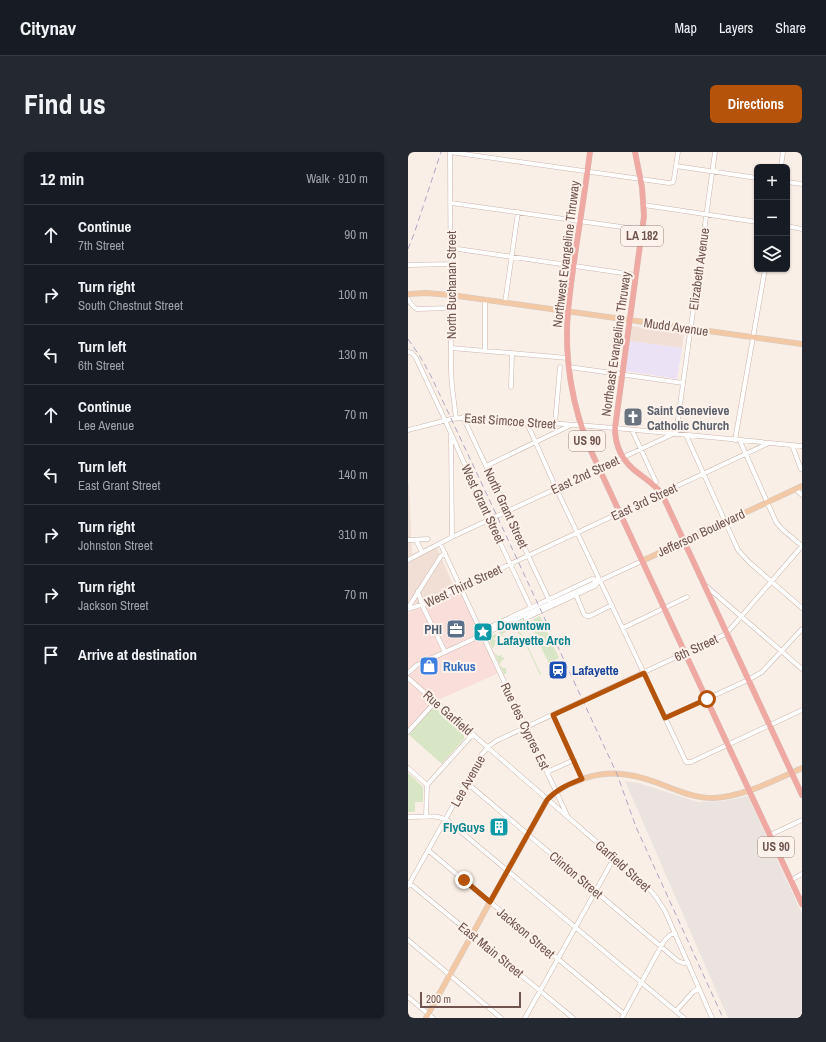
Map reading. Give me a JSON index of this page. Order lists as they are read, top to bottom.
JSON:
{
  "streets": {
    "highway": [
      "LA 182",
      "Northwest Evangeline Thruway",
      "Northeast Evangeline Thruway",
      "US 90"
    ],
    "main road": ["Mudd Avenue", "Jefferson Boulevard"],
    "street": [
      "Elizabeth Avenue",
      "North Buchanan Street",
      "East Simcoe Street",
      "East 2nd Street",
      "East 3rd Street",
      "West Grant Street",
      "North Grant Street",
      "West Third Street",
      "6th Street",
      "Rue Garfield",
      "Rue des Cypres Est",
      "Lee Avenue",
      "Garfield Street",
      "Clinton Street",
      "Jackson Street",
      "East Main Street"
    ]
  },
  "crossings": [
    ["Northwest Evangeline Thruway", "Mudd Avenue"],
    ["Northwest Evangeline Thruway", "East Simcoe Street"],
    ["Northwest Evangeline Thruway", "US 90"],
    ["Northwest Evangeline Thruway", "East 2nd Street"],
    ["Northwest Evangeline Thruway", "East 3rd Street"],
    ["Northwest Evangeline Thruway", "Jefferson Boulevard"],
    ["Elizabeth Avenue", "Mudd Avenue"],
    ["Elizabeth Avenue", "East Simcoe Street"],
    ["Elizabeth Avenue", "East 2nd Street"],
    ["North Buchanan Street", "Mudd Avenue"],
    ["North Buchanan Street", "East Simcoe Street"],
    ["Mudd Avenue", "Northeast Evangeline Thruway"],
    ["Northeast Evangeline Thruway", "East Simcoe Street"],
    ["Northeast Evangeline Thruway", "US 90"],
    ["Northeast Evangeline Thruway", "East 2nd Street"],
    ["Northeast Evangeline Thruway", "East 3rd Street"],
    ["Northeast Evangeline Thruway", "Jefferson Boulevard"],
    ["East Simcoe Street", "East 2nd Street"],
    ["East Simcoe Street", "East 3rd Street"],
    ["East Simcoe Street", "West Grant Street"],
    ["East Simcoe Street", "North Grant Street"],
    ["US 90", "Jefferson Boulevard"],
    ["US 90", "6th Street"],
    ["East 2nd Street", "West Grant Street"],
    ["East 2nd Street", "North Grant Street"],
    ["East 2nd Street", "Rue des Cypres Est"],
    ["East 3rd Street", "North Grant Street"],
    ["East 3rd Street", "West Third Street"],
    ["West Grant Street", "Jefferson Boulevard"],
    ["West Grant Street", "West Third Street"],
    ["North Grant Street", "Jefferson Boulevard"],
    ["Jefferson Boulevard", "Rue des Cypres Est"],
    ["West Third Street", "Rue des Cypres Est"],
    ["6th Street", "Lee Avenue"],
    ["Rue Garfield", "Lee Avenue"],
    ["Rue Garfield", "Garfield Street"],
    ["Rue des Cypres Est", "Lee Avenue"],
    ["Rue des Cypres Est", "Garfield Street"],
    ["Lee Avenue", "Garfield Street"],
    ["Lee Avenue", "Clinton Street"],
    ["Lee Avenue", "Jackson Street"],
    ["Lee Avenue", "East Main Street"],
    ["Garfield Street", "Clinton Street"]
  ],
  "places": {
    "church": ["Saint Genevieve Catholic Church"],
    "office": ["PHI"],
    "place": ["Downtown Lafayette Arch"],
    "shop": ["Rukus"],
    "station": ["Lafayette"],
    "building": ["FlyGuys"]
  },
  "scale_bar": "200 m",
  "page": {
    "header": "Citynav",
    "nav": ["Map", "Layers", "Share"],
    "title": "Find us",
    "buttons": "Directions",
    "heading": ["12 min", "Walk · 910 m"],
    "map_buttons": ["+", "−"],
    "list": [
      ["Continue", "7th Street", "90 m"],
      ["Turn right", "South Chestnut Street", "100 m"],
      ["Turn left", "6th Street", "130 m"],
      ["Continue", "Lee Avenue", "70 m"],
      ["Turn left", "East Grant Street", "140 m"],
      ["Turn right", "Johnston Street", "310 m"],
      ["Turn right", "Jackson Street", "70 m"],
      "Arrive at destination"
    ],
    "scale": "200 m"
  }
}
